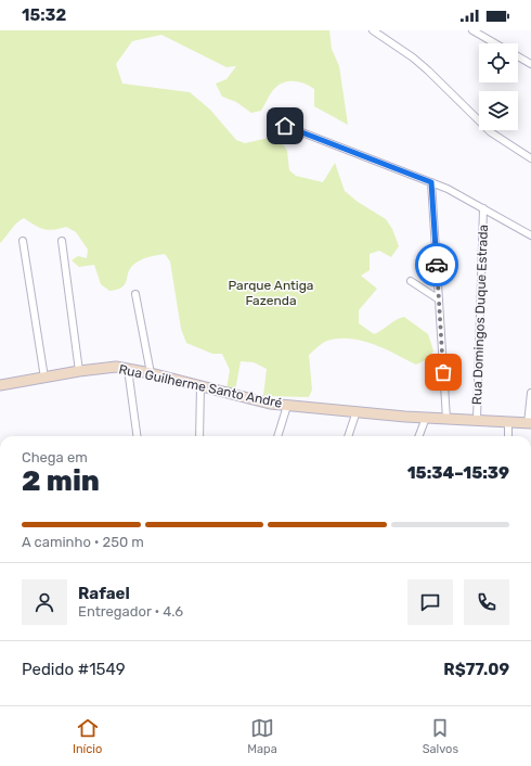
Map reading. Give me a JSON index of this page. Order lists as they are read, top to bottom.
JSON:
{
  "streets": {
    "street": ["Rua Domingos Duque Estrada", "Rua Guilherme Santo André"]
  },
  "crossings": [
    ["Rua Domingos Duque Estrada", "Rua Guilherme Santo André"]
  ],
  "parks": ["Parque Antiga Fazenda"],
  "page": {
    "status": "15:32",
    "heading": ["2 min", "Chega em", "15:34–15:39"],
    "panel": [
      "Rafael",
      "Entregador · 4.6",
      "Pedido #1549",
      "R$77.09"
    ],
    "bar": "A caminho · 250 m",
    "tabs": ["Início", "Mapa", "Salvos"]
  }
}
